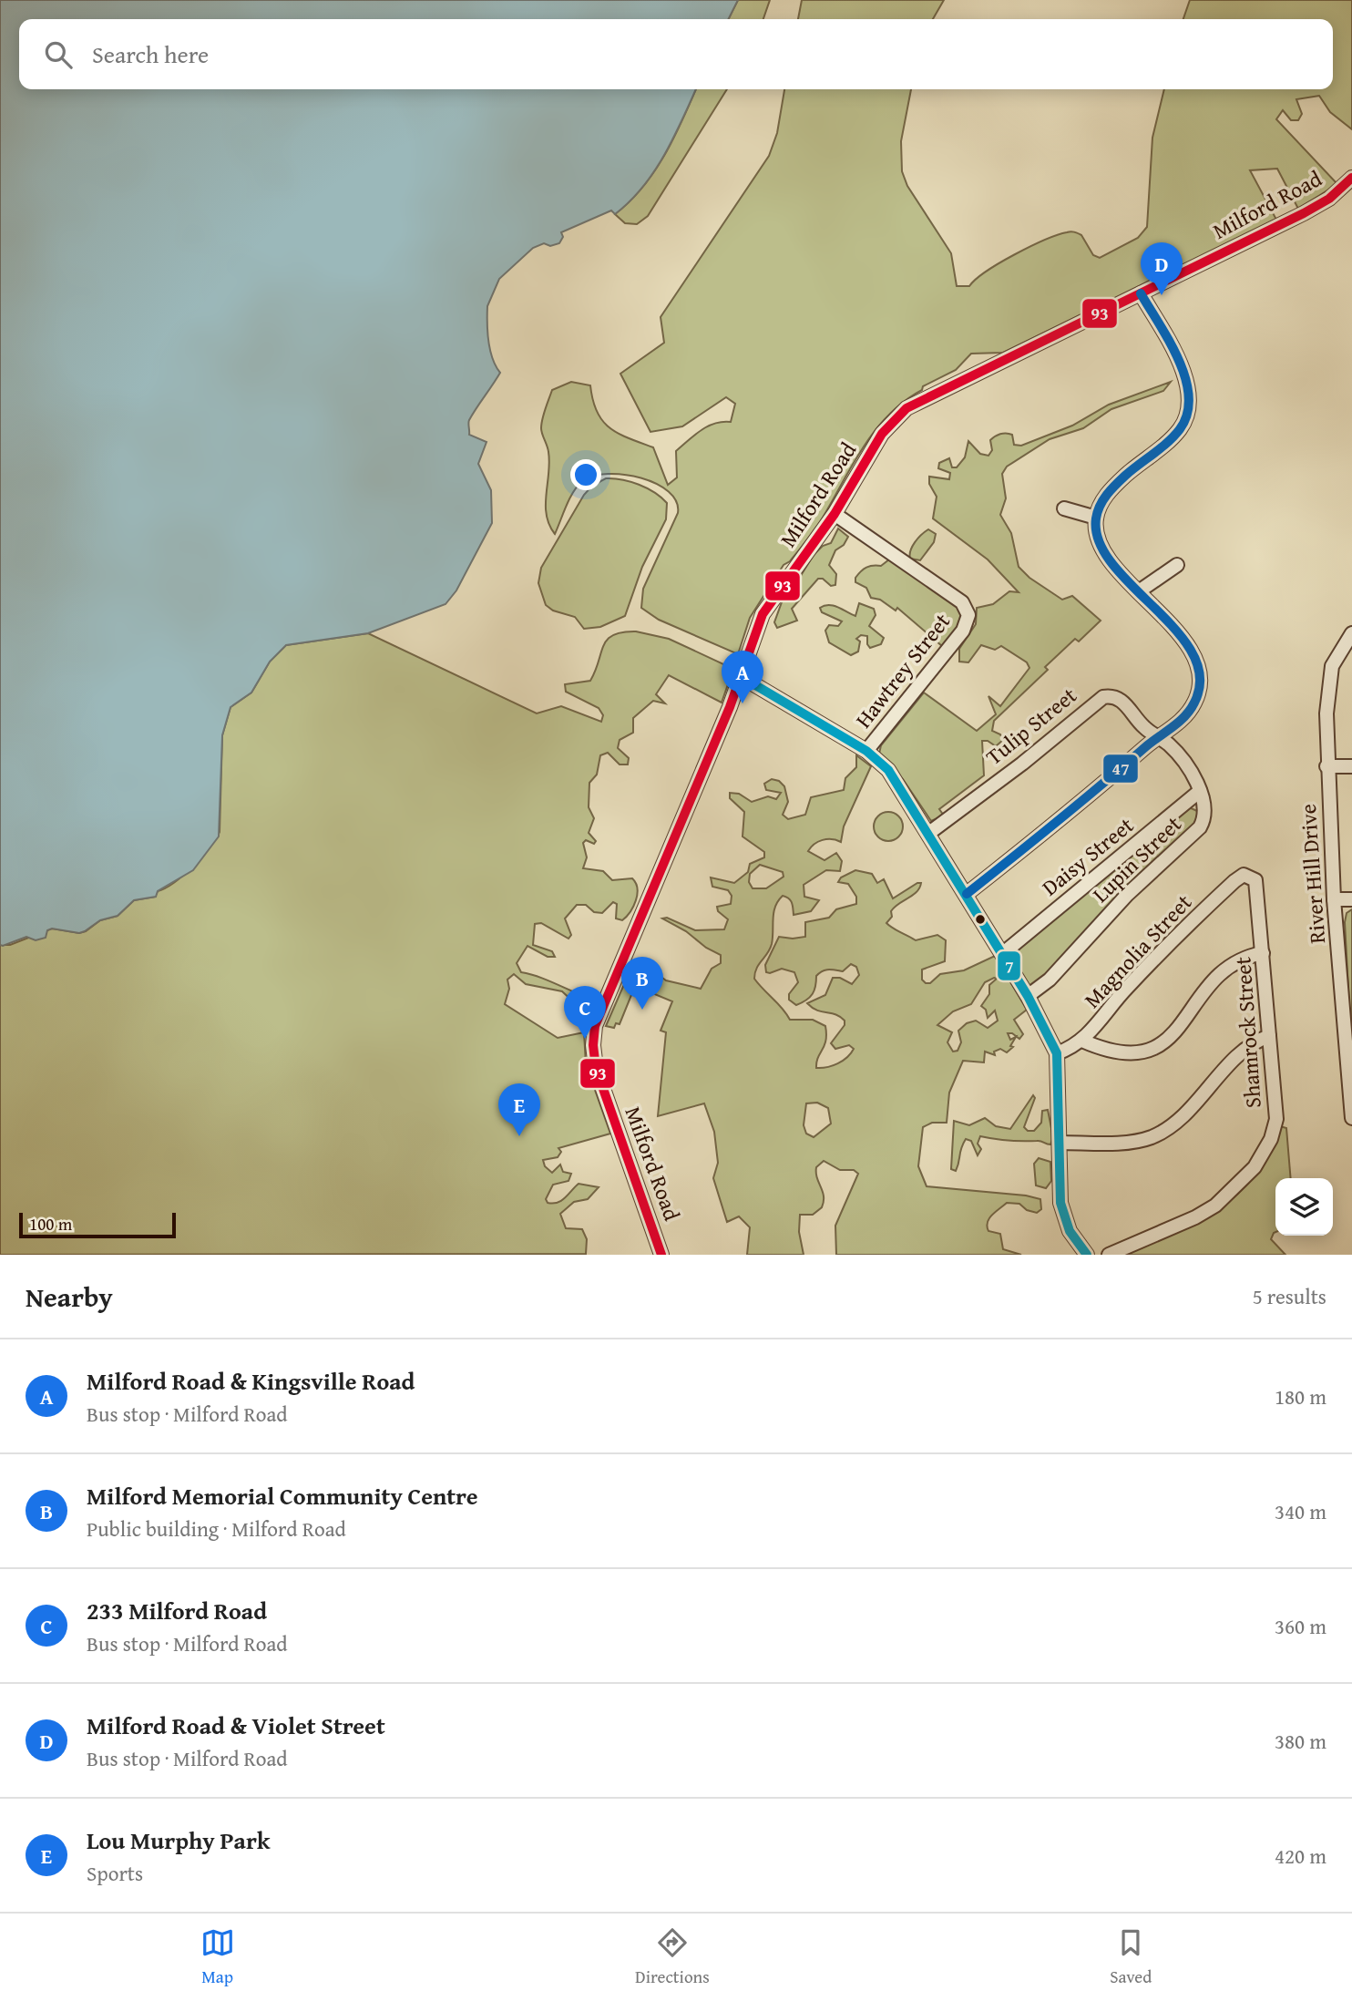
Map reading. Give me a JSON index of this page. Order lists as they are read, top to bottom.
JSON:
{
  "streets": {
    "street": [
      "Milford Road",
      "Hawtrey Street",
      "Tulip Street",
      "Daisy Street",
      "Lupin Street",
      "River Hill Drive",
      "Magnolia Street",
      "Shamrock Street"
    ]
  },
  "crossings": [
    ["Milford Road", "Hawtrey Street"],
    ["Tulip Street", "Lupin Street"],
    ["Daisy Street", "Lupin Street"],
    ["Magnolia Street", "Shamrock Street"]
  ],
  "lines": ["transit line 93", "transit line 47", "transit line 7"],
  "scale_bar": "100 m",
  "page": {
    "search": "Search here",
    "pins": [
      "D",
      "A",
      "B",
      "C",
      "E"
    ],
    "scale": "100 m",
    "heading": ["Nearby", "5 results"],
    "list": [
      {
        "mark": "A",
        "name": "Milford Road & Kingsville Road",
        "note": "Bus stop · Milford Road",
        "value": "180 m"
      },
      {
        "mark": "B",
        "name": "Milford Memorial Community Centre",
        "note": "Public building · Milford Road",
        "value": "340 m"
      },
      {
        "mark": "C",
        "name": "233 Milford Road",
        "note": "Bus stop · Milford Road",
        "value": "360 m"
      },
      {
        "mark": "D",
        "name": "Milford Road & Violet Street",
        "note": "Bus stop · Milford Road",
        "value": "380 m"
      },
      {
        "mark": "E",
        "name": "Lou Murphy Park",
        "note": "Sports",
        "value": "420 m"
      }
    ],
    "nav": ["Map", "Directions", "Saved"]
  }
}
